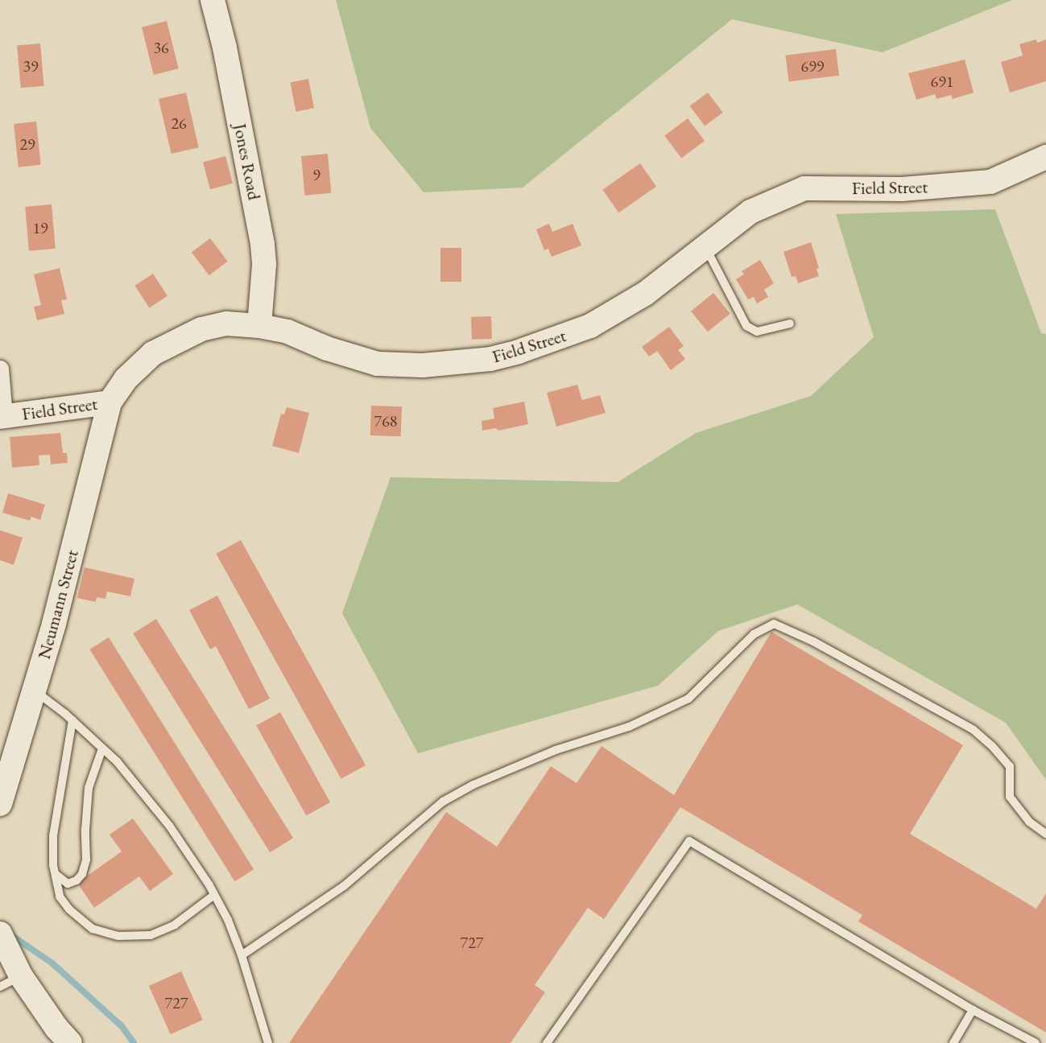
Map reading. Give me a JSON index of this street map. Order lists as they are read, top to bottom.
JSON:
{
  "streets": {
    "street": ["Jones Road", "Field Street", "Neumann Street"]
  },
  "crossings": [
    ["Jones Road", "Field Street"],
    ["Field Street", "Neumann Street"]
  ],
  "house_numbers": [
    "36",
    "39",
    "699",
    "691",
    "26",
    "29",
    "9",
    "19",
    "768",
    "727",
    "727"
  ]
}
